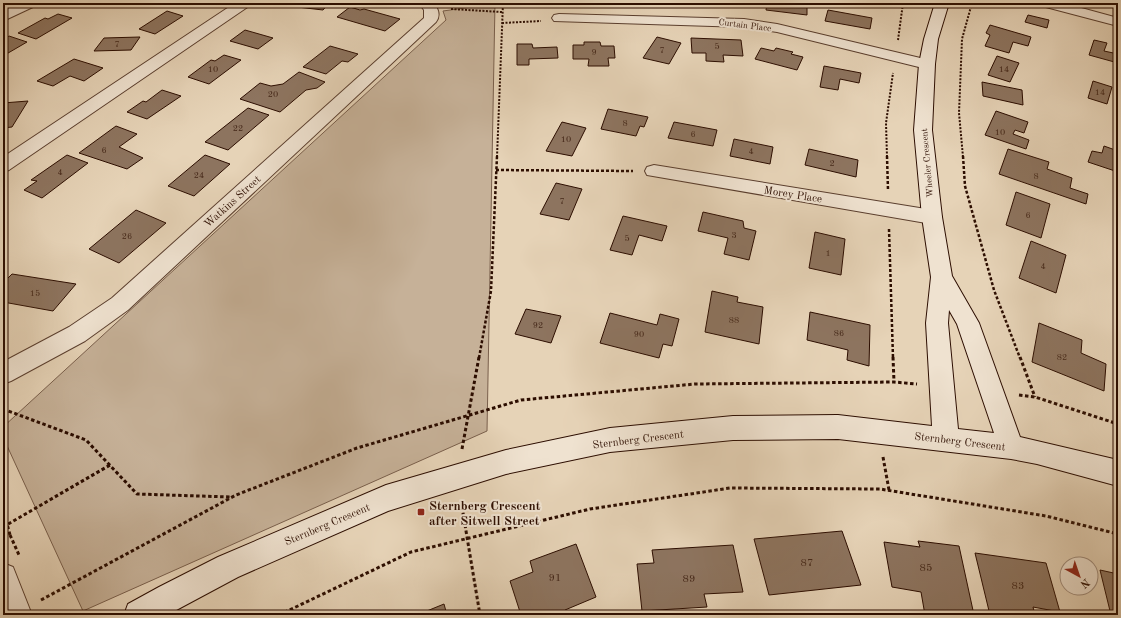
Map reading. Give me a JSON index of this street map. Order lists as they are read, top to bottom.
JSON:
{
  "streets": {
    "street": [
      "Curtain Place",
      "Wheeler Crescent",
      "Morey Place",
      "Watkins Street",
      "Sternberg Crescent"
    ]
  },
  "crossings": [
    ["Curtain Place", "Wheeler Crescent"],
    ["Wheeler Crescent", "Morey Place"],
    ["Wheeler Crescent", "Sternberg Crescent"]
  ],
  "places": {
    "transit": ["Sternberg Crescent after Sitwell Street"]
  },
  "house_numbers": [
    "7",
    "5",
    "7",
    "9",
    "10",
    "14",
    "14",
    "20",
    "8",
    "22",
    "10",
    "6",
    "10",
    "6",
    "4",
    "2",
    "4",
    "24",
    "8",
    "7",
    "6",
    "3",
    "26",
    "5",
    "1",
    "4",
    "15",
    "88",
    "92",
    "86",
    "90",
    "82",
    "87",
    "85",
    "91",
    "89",
    "83"
  ],
  "north": "bottom right"
}
